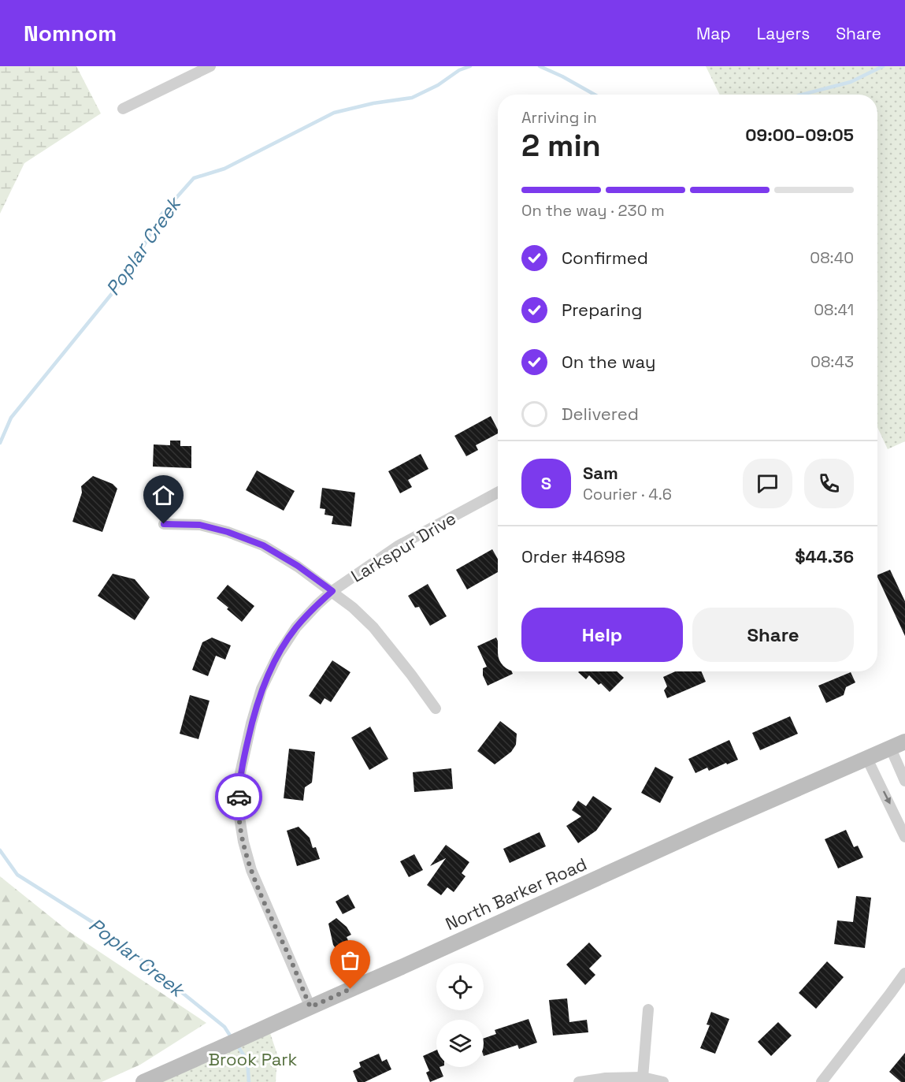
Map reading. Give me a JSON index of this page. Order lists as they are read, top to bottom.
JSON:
{
  "streets": {
    "main road": ["North Barker Road"],
    "street": ["Larkspur Drive"]
  },
  "crossings": [
    ["Larkspur Drive", "North Barker Road"]
  ],
  "water": ["Poplar Creek"],
  "parks": ["Brook Park"],
  "page": {
    "header": "Nomnom",
    "nav": ["Map", "Layers", "Share"],
    "heading": ["2 min", "Arriving in", "09:00–09:05"],
    "panel": [
      "Sam",
      "Courier · 4.6",
      "Order #4698",
      "$44.36"
    ],
    "bar": "On the way · 230 m",
    "list": [
      ["Confirmed", "08:40"],
      ["Preparing", "08:41"],
      ["On the way", "08:43"],
      "Delivered"
    ],
    "round": "S",
    "buttons": ["Help", "Share"]
  }
}
